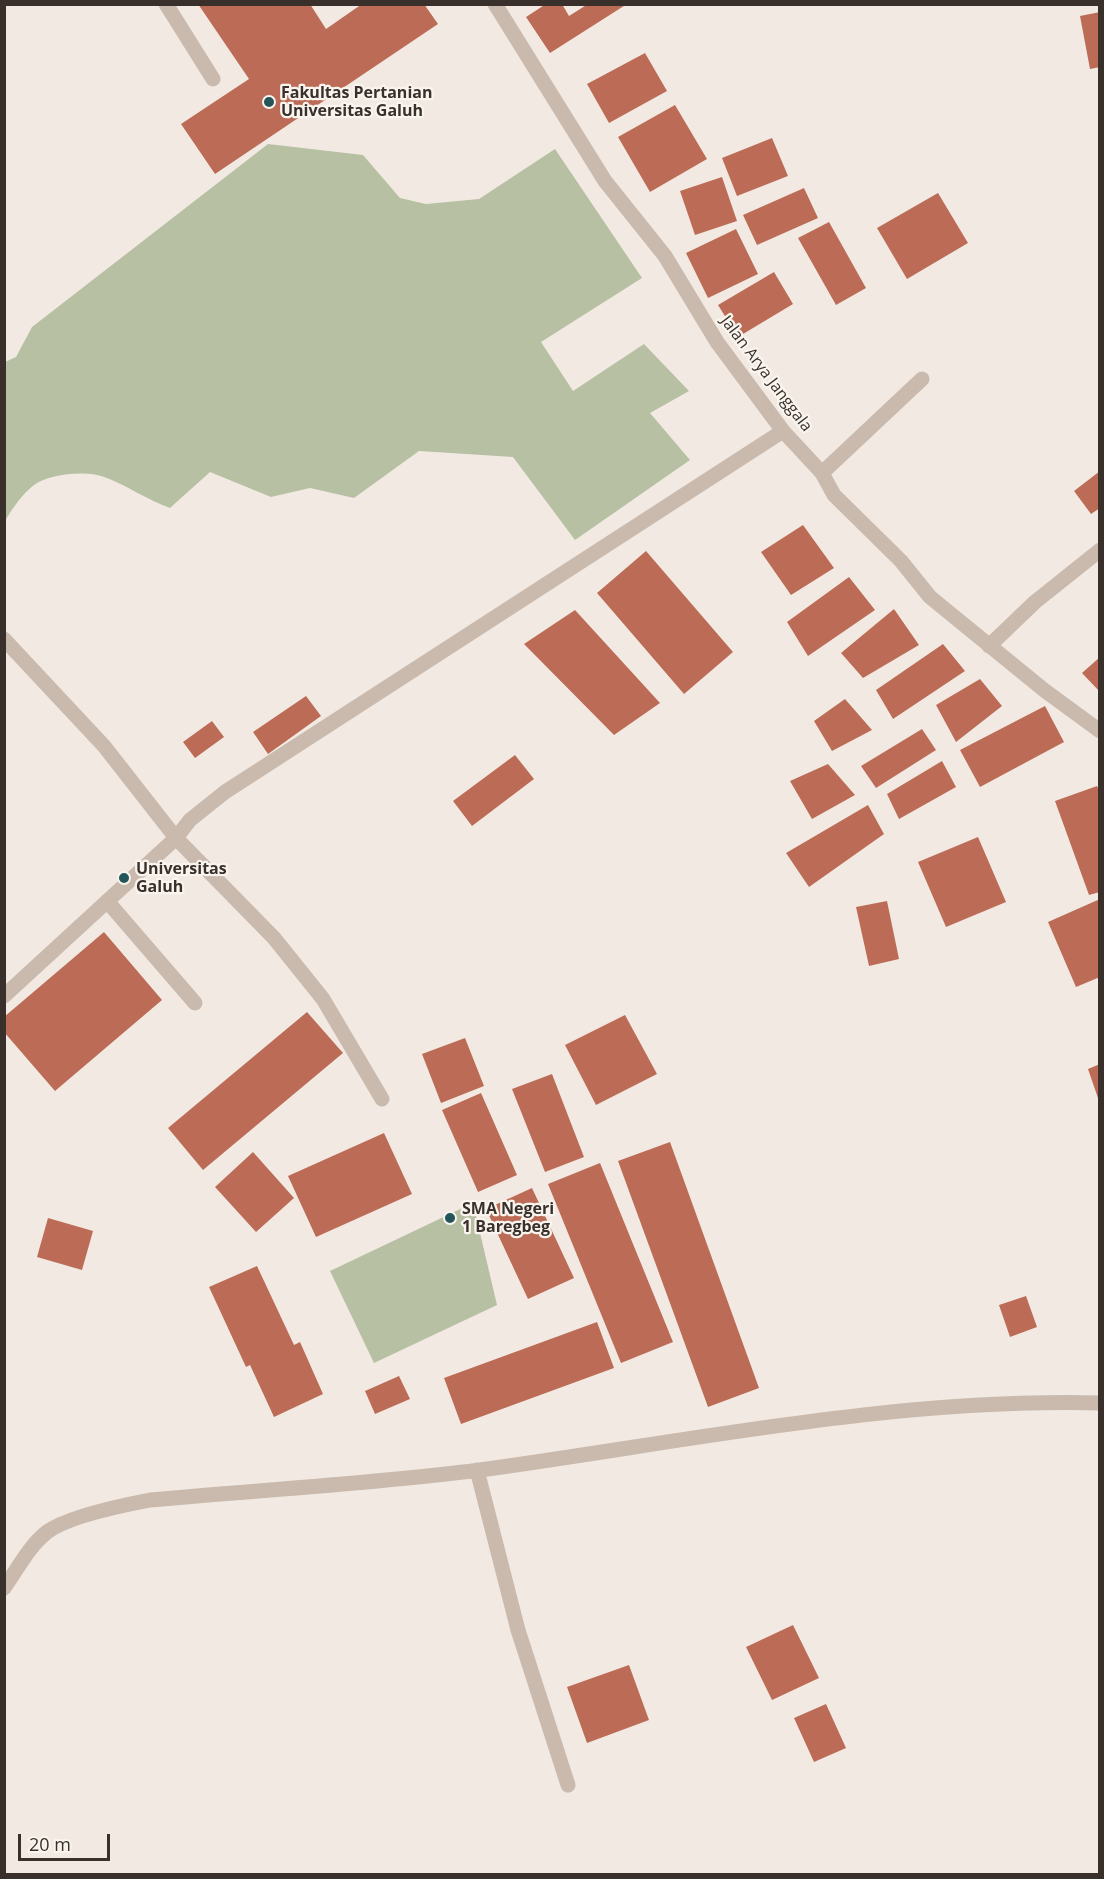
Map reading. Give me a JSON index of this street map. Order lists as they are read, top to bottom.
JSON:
{
  "streets": {
    "street": ["Jalan Arya Janggala"]
  },
  "places": ["Fakultas Pertanian Universitas Galuh", "Universitas Galuh", "SMA Negeri 1 Baregbeg"],
  "scale_bar": "20 m"
}
